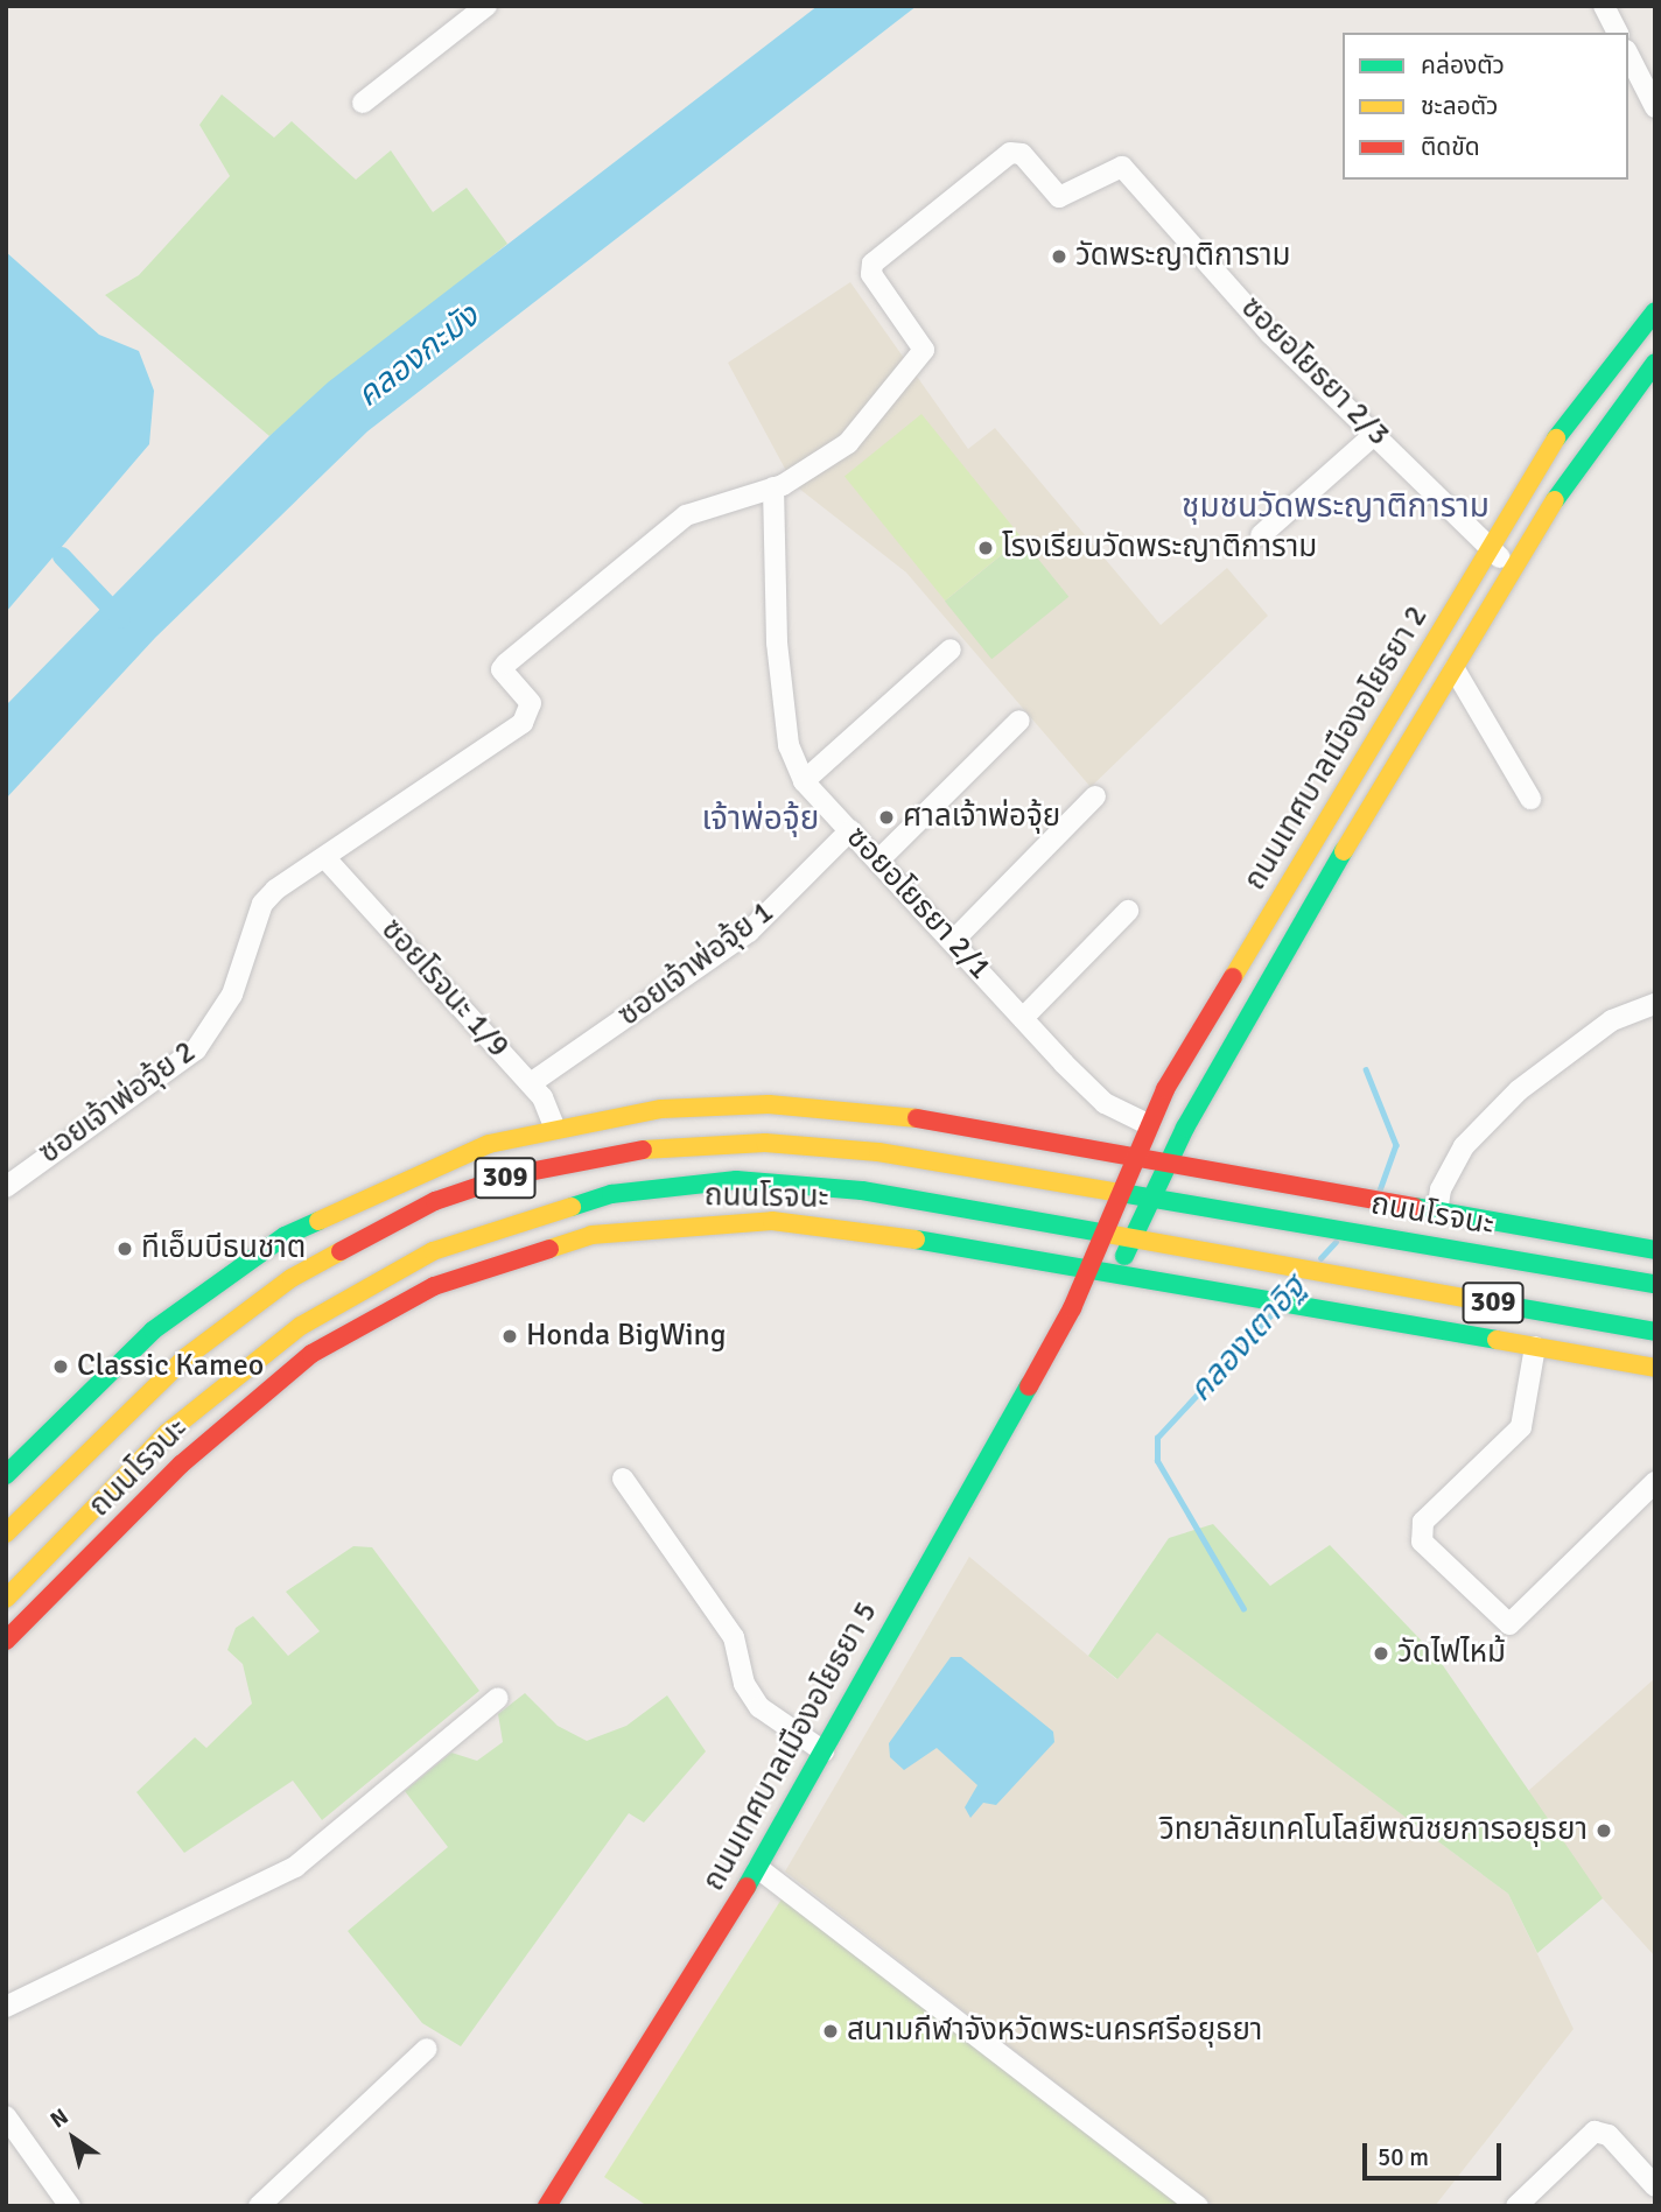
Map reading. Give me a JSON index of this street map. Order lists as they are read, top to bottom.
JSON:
{
  "streets": {
    "main road": [
      "ถนนเทศบาลเมืองอโยธยา 2",
      "309",
      "ถนนโรจนะ",
      "ถนนเทศบาลเมืองอโยธยา 5"
    ],
    "street": [
      "ซอยอโยธยา 2/3",
      "ซอยอโยธยา 2/1",
      "ซอยเจ้าพ่อจุ้ย 1",
      "ซอยโรจนะ 1/9",
      "ซอยเจ้าพ่อจุ้ย 2"
    ]
  },
  "crossings": [
    ["ซอยอโยธยา 2/3", "ถนนเทศบาลเมืองอโยธยา 2"],
    ["ซอยอโยธยา 2/3", "ซอยอโยธยา 2/1"],
    ["ซอยอโยธยา 2/3", "ซอยเจ้าพ่อจุ้ย 2"],
    ["ถนนเทศบาลเมืองอโยธยา 2", "ซอยอโยธยา 2/1"],
    ["ถนนเทศบาลเมืองอโยธยา 2", "ถนนโรจนะ"],
    ["ถนนเทศบาลเมืองอโยธยา 2", "ถนนเทศบาลเมืองอโยธยา 5"],
    ["ซอยอโยธยา 2/1", "ซอยเจ้าพ่อจุ้ย 1"],
    ["ซอยอโยธยา 2/1", "ซอยเจ้าพ่อจุ้ย 2"],
    ["ซอยเจ้าพ่อจุ้ย 1", "ซอยโรจนะ 1/9"],
    ["ซอยโรจนะ 1/9", "ซอยเจ้าพ่อจุ้ย 2"],
    ["ซอยโรจนะ 1/9", "ถนนโรจนะ"],
    ["ถนนโรจนะ", "ถนนเทศบาลเมืองอโยธยา 5"]
  ],
  "districts": ["ชุมชนวัดพระญาติการาม", "เจ้าพ่อจุ้ย"],
  "water": ["คลองกะมัง", "คลองเตาอิฐ"],
  "places": [
    "วัดพระญาติการาม",
    "โรงเรียนวัดพระญาติการาม",
    "ศาลเจ้าพ่อจุ้ย",
    "ทีเอ็มบีธนชาต",
    "Honda BigWing",
    "Classic Kameo",
    "วัดไฟไหม้",
    "วิทยาลัยเทคโนโลยีพณิชยการอยุธยา",
    "สนามกีฬาจังหวัดพระนครศรีอยุธยา"
  ],
  "legend": ["คล่องตัว", "ชะลอตัว", "ติดขัด"],
  "scale_bar": "50 m",
  "north": "top left"
}
